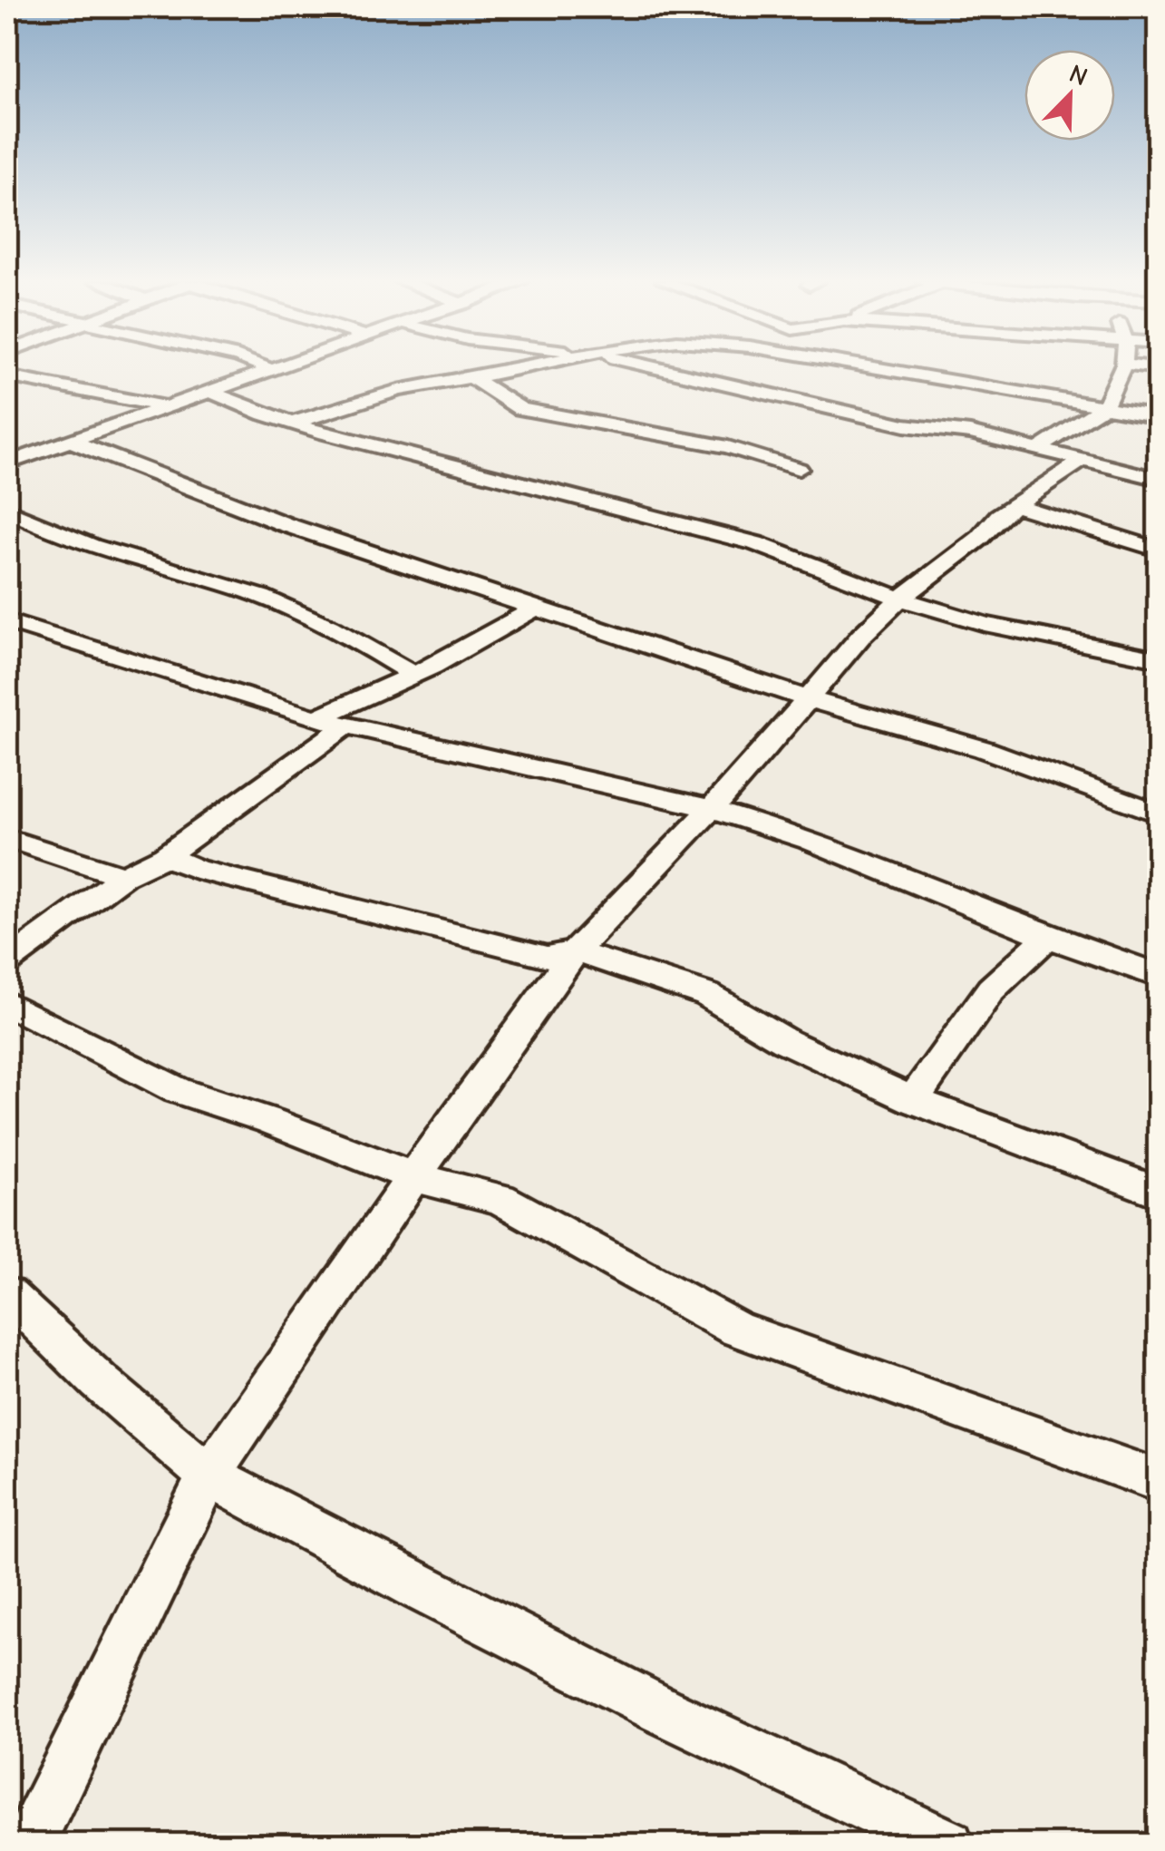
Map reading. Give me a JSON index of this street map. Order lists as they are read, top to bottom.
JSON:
{
  "north": "top right"
}
